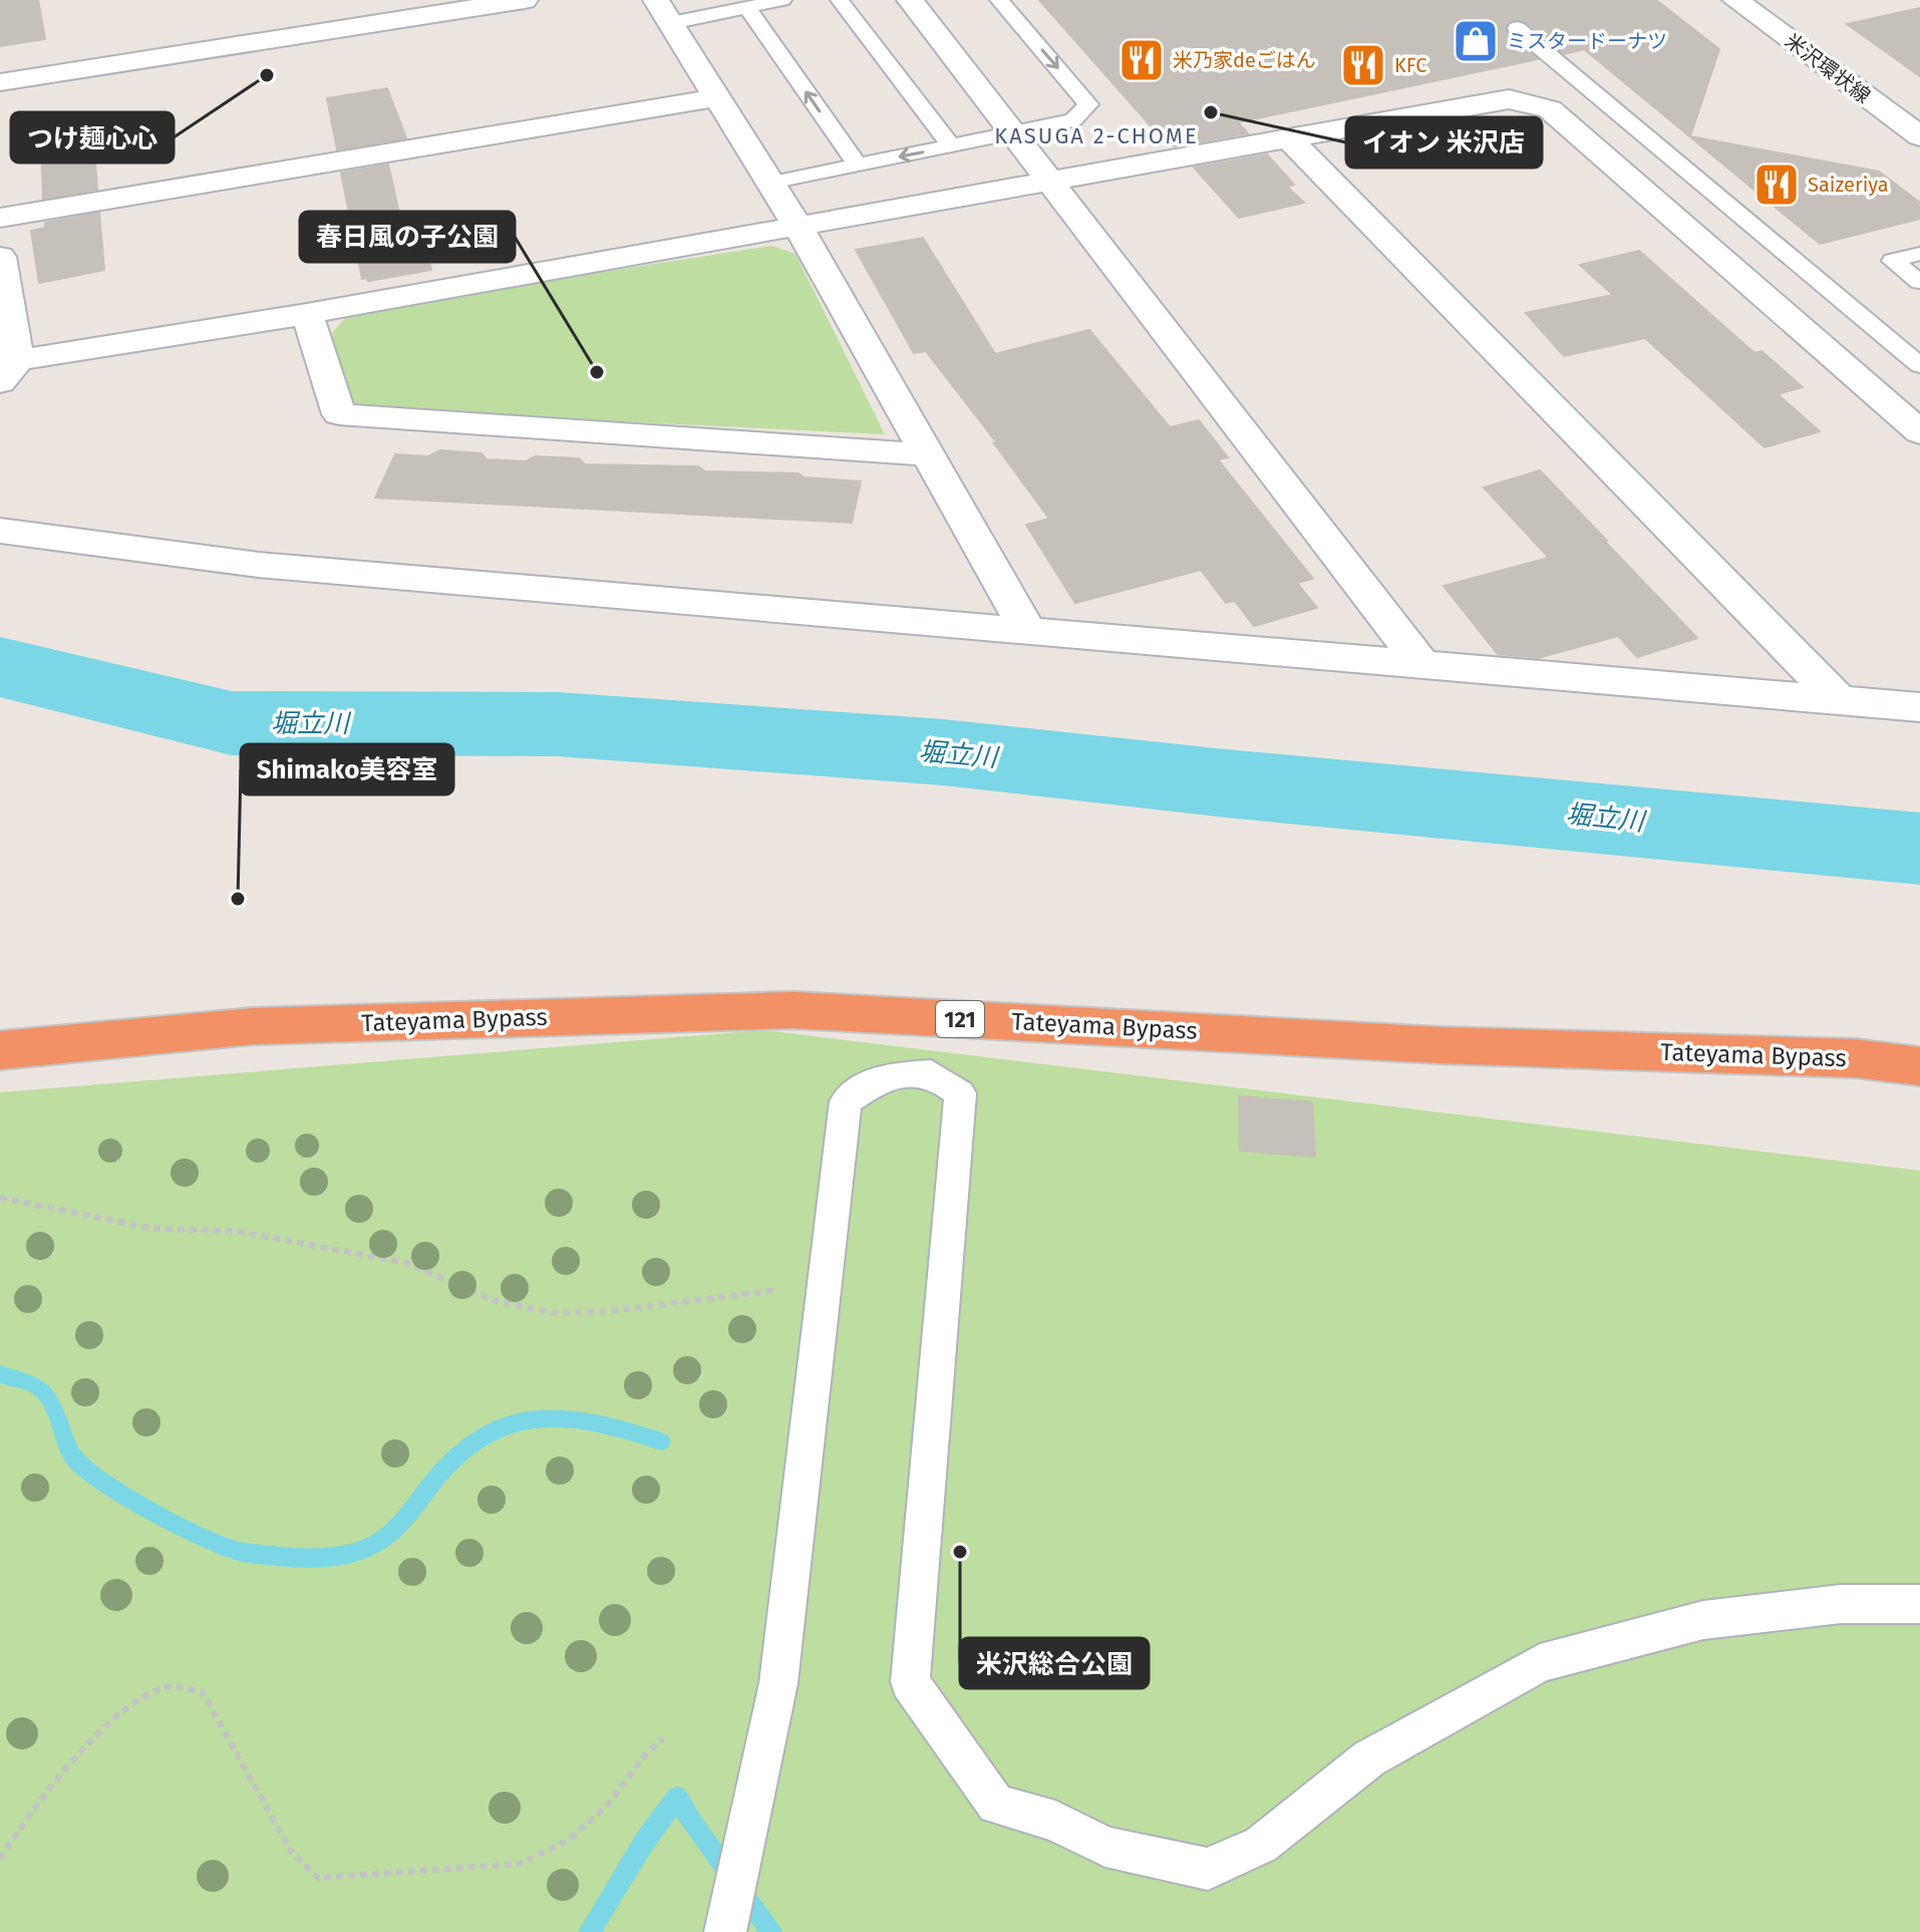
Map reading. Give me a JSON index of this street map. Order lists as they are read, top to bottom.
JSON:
{
  "streets": {
    "highway": ["121", "Tateyama Bypass"],
    "street": ["米沢環状線"]
  },
  "districts": ["KASUGA 2-CHOME"],
  "water": ["堀立川"],
  "places": {
    "shop": ["ミスタードーナツ"],
    "restaurant": ["米乃家deごはん", "KFC", "Saizeriya"],
    "other": [
      "つけ麺心心",
      "イオン 米沢店",
      "春日風の子公園",
      "Shimako美容室",
      "米沢総合公園"
    ]
  }
}
